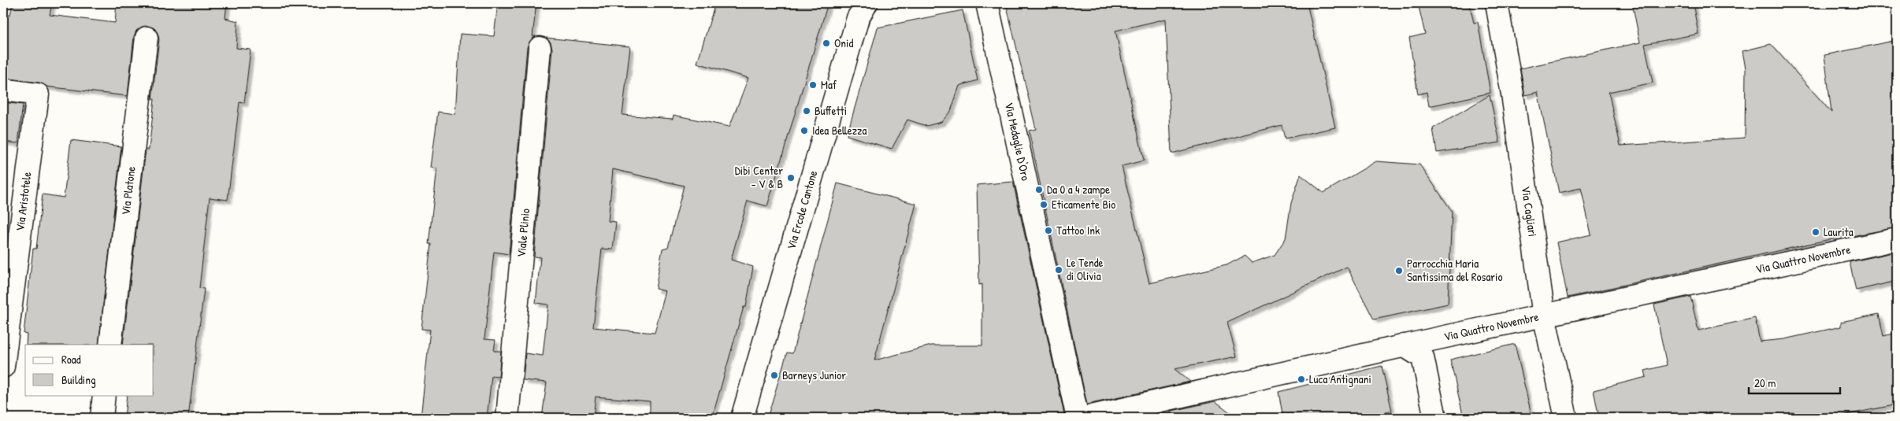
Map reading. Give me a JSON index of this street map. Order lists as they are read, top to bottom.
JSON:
{
  "streets": {
    "street": [
      "Via Medaglie D'Oro",
      "Via Platone",
      "Via Aristotele",
      "Via Ercole Cantone",
      "Via Cagliari",
      "Viale Plinio",
      "Via Quattro Novembre"
    ]
  },
  "crossings": [
    ["Via Cagliari", "Via Quattro Novembre"]
  ],
  "places": [
    "Onid",
    "Maf",
    "Buffetti",
    "Idea Bellezza",
    "Dibi Center - V & B",
    "Da 0 a 4 zampe",
    "Eticamente Bio",
    "Tattoo Ink",
    "Laurita",
    "Le Tende di Olivia",
    "Parrocchia Maria Santissima del Rosario",
    "Barneys Junior",
    "Luca Antignani"
  ],
  "legend": ["Road", "Building"],
  "scale_bar": "20 m"
}
